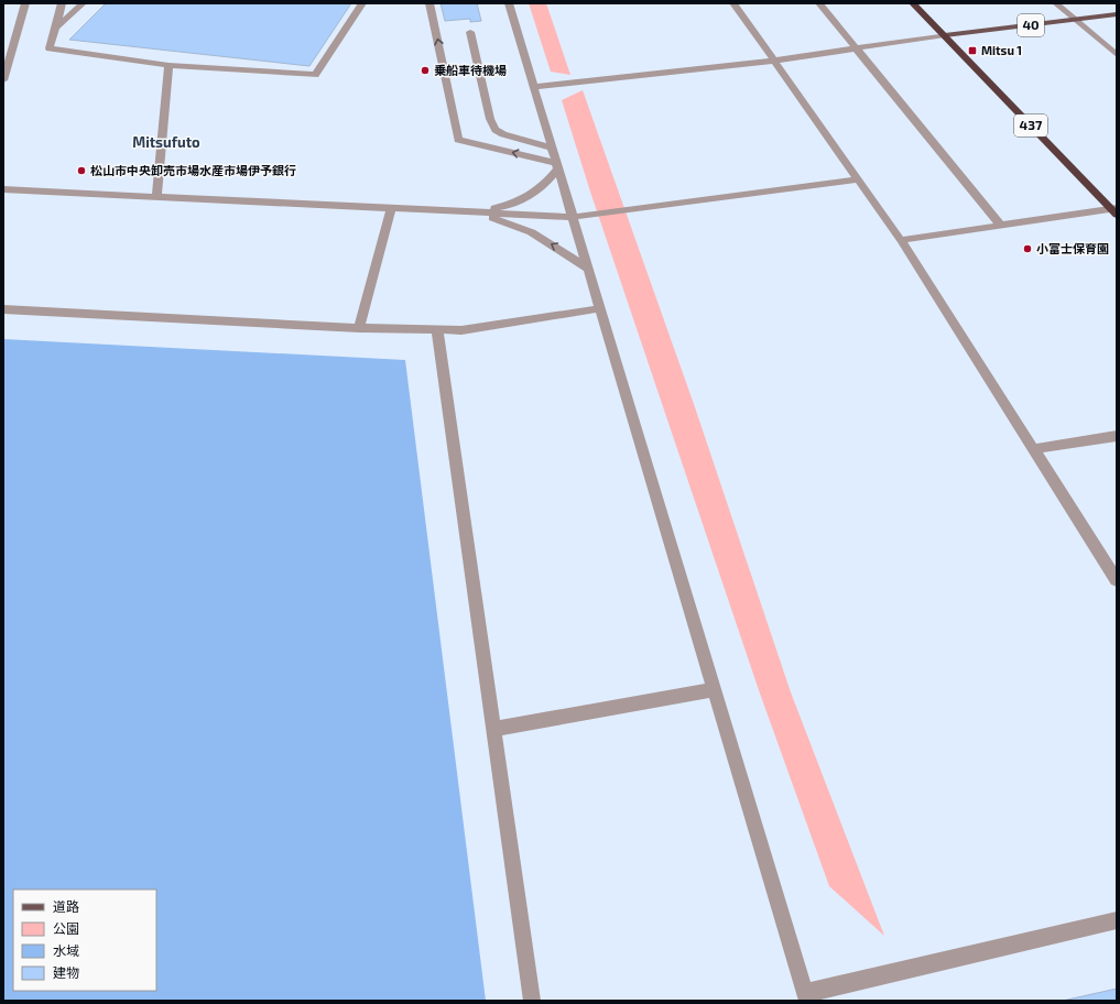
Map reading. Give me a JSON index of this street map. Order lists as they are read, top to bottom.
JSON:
{
  "streets": {
    "highway": ["437"],
    "main road": ["40"]
  },
  "crossings": [
    ["40", "437"]
  ],
  "districts": ["Mitsufuto"],
  "places": {
    "transit": ["Mitsu 1"],
    "other": ["乗船車待機場", "松山市中央卸売市場水産市場伊予銀行", "小富士保育園"]
  },
  "legend": [
    "道路",
    "公園",
    "水域",
    "建物"
  ]
}
